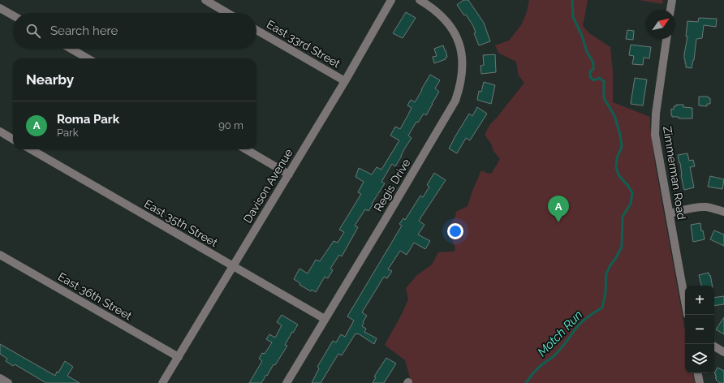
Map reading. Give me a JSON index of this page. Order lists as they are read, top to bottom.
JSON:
{
  "streets": {
    "street": [
      "East 33rd Street",
      "Zimmerman Road",
      "Regis Drive",
      "Davison Avenue",
      "East 35th Street",
      "East 36th Street"
    ]
  },
  "crossings": [
    ["East 33rd Street", "Davison Avenue"],
    ["Regis Drive", "East 35th Street"],
    ["Davison Avenue", "East 35th Street"],
    ["Davison Avenue", "East 36th Street"]
  ],
  "water": ["Motch Run"],
  "north": "top right",
  "page": {
    "search": "Search here",
    "heading": "Nearby",
    "list": [
      {
        "mark": "A",
        "name": "Roma Park",
        "note": "Park",
        "value": "90 m"
      }
    ],
    "pins": "A",
    "map_buttons": ["+", "−"]
  }
}
